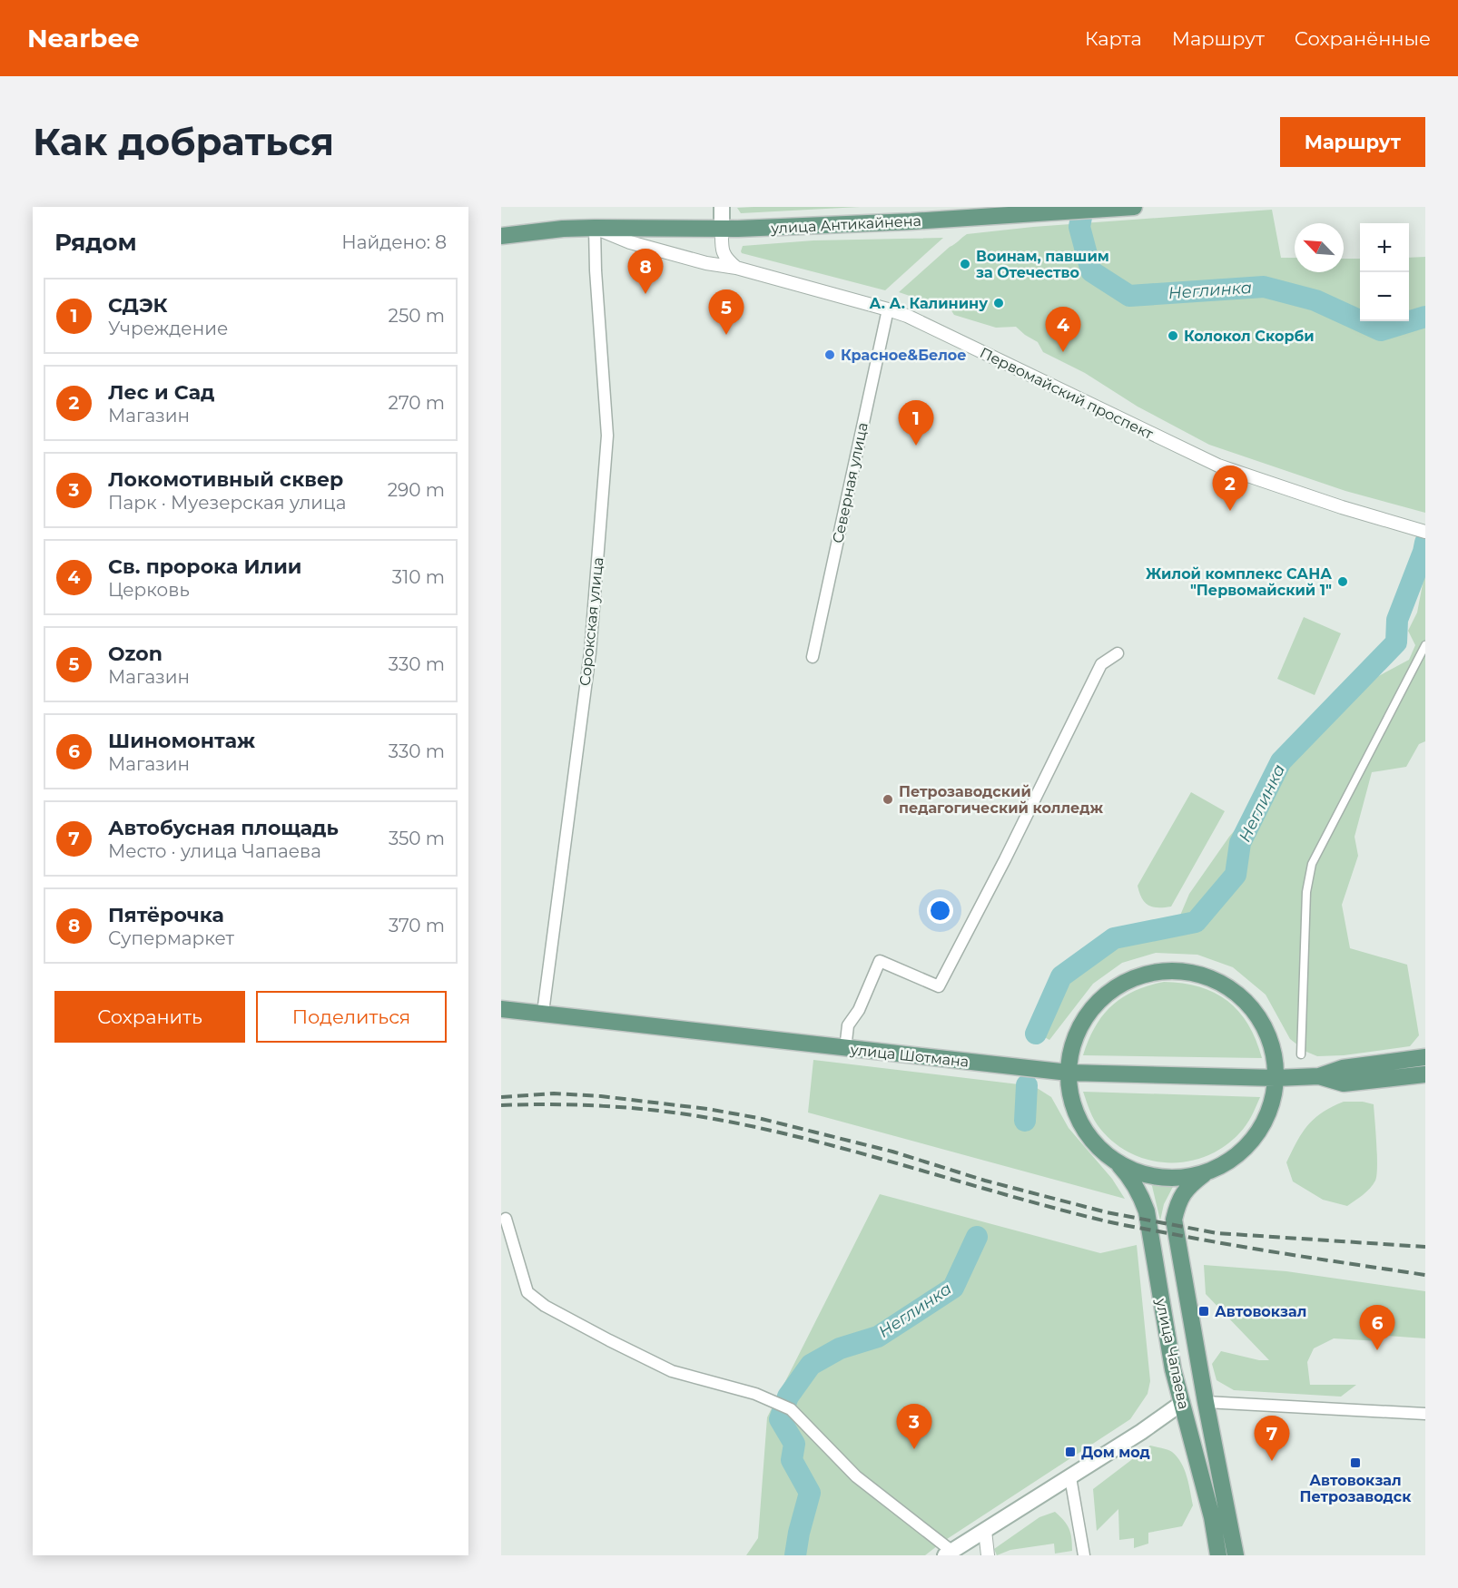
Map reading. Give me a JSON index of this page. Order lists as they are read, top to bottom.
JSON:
{
  "streets": {
    "main road": [
      "улица Антикайнена",
      "Первомайский проспект",
      "улица Шотмана",
      "улица Чапаева"
    ],
    "street": ["Северная улица", "Сорокская улица"]
  },
  "crossings": [
    ["улица Антикайнена", "Первомайский проспект"],
    ["Первомайский проспект", "Северная улица"],
    ["Первомайский проспект", "Сорокская улица"],
    ["Сорокская улица", "улица Шотмана"]
  ],
  "water": ["Неглинка"],
  "places": {
    "other": [
      "Воинам, павшим за Отечество",
      "А. А. Калинину",
      "Колокол Скорби",
      "Красное&Белое",
      "Жилой комплекс САНА \"Первомайский 1\"",
      "Петрозаводский педагогический колледж"
    ],
    "transit": ["Автовокзал", "Дом мод", "Автовокзал Петрозаводск"]
  },
  "north": "top left",
  "page": {
    "header": "Nearbee",
    "nav": ["Карта", "Маршрут", "Сохранённые"],
    "buttons": [
      "Маршрут",
      ["Сохранить", "Поделиться"]
    ],
    "title": "Как добраться",
    "heading": ["Рядом", "Найдено: 8"],
    "map_buttons": ["+", "−"],
    "pins": [
      "8",
      "5",
      "4",
      "1",
      "2",
      "6",
      "3",
      "7"
    ],
    "list": [
      {
        "mark": "1",
        "name": "СДЭК",
        "note": "Учреждение",
        "value": "250 m"
      },
      {
        "mark": "2",
        "name": "Лес и Сад",
        "note": "Магазин",
        "value": "270 m"
      },
      {
        "mark": "3",
        "name": "Локомотивный сквер",
        "note": "Парк · Муезерская улица",
        "value": "290 m"
      },
      {
        "mark": "4",
        "name": "Св. пророка Илии",
        "note": "Церковь",
        "value": "310 m"
      },
      {
        "mark": "5",
        "name": "Ozon",
        "note": "Магазин",
        "value": "330 m"
      },
      {
        "mark": "6",
        "name": "Шиномонтаж",
        "note": "Магазин",
        "value": "330 m"
      },
      {
        "mark": "7",
        "name": "Автобусная площадь",
        "note": "Место · улица Чапаева",
        "value": "350 m"
      },
      {
        "mark": "8",
        "name": "Пятёрочка",
        "note": "Супермаркет",
        "value": "370 m"
      }
    ]
  }
}
